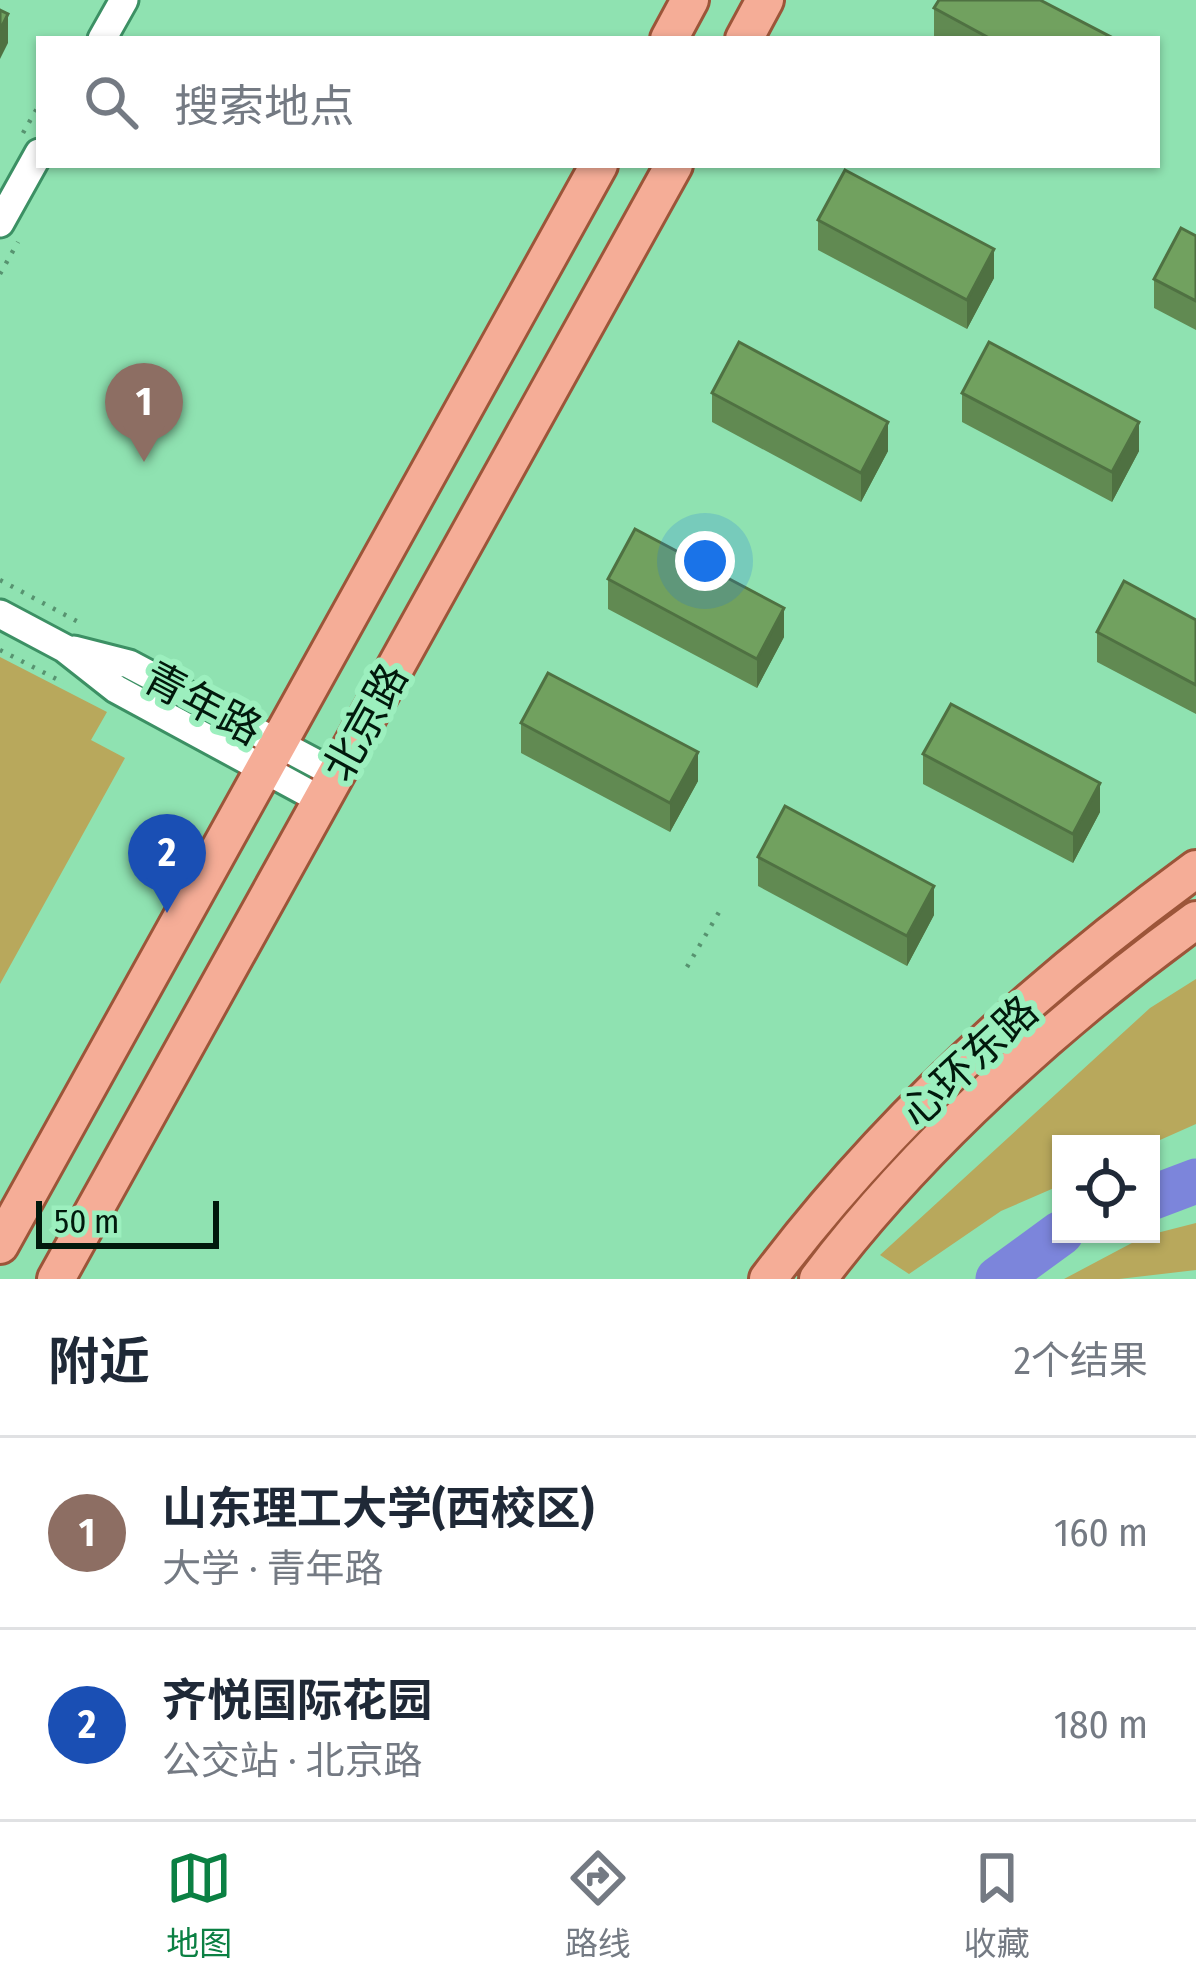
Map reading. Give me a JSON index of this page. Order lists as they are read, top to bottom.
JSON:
{
  "streets": {
    "main road": ["北京路", "心环东路"],
    "street": ["青年路"]
  },
  "crossings": [
    ["青年路", "北京路"]
  ],
  "scale_bar": "50 m",
  "page": {
    "search": "搜索地点",
    "pins": ["1", "2"],
    "scale": "50 m",
    "heading": ["附近", "2个结果"],
    "list": [
      {
        "mark": "1",
        "name": "山东理工大学(西校区)",
        "note": "大学 · 青年路",
        "value": "160 m"
      },
      {
        "mark": "2",
        "name": "齐悦国际花园",
        "note": "公交站 · 北京路",
        "value": "180 m"
      }
    ],
    "nav": ["地图", "路线", "收藏"]
  }
}
